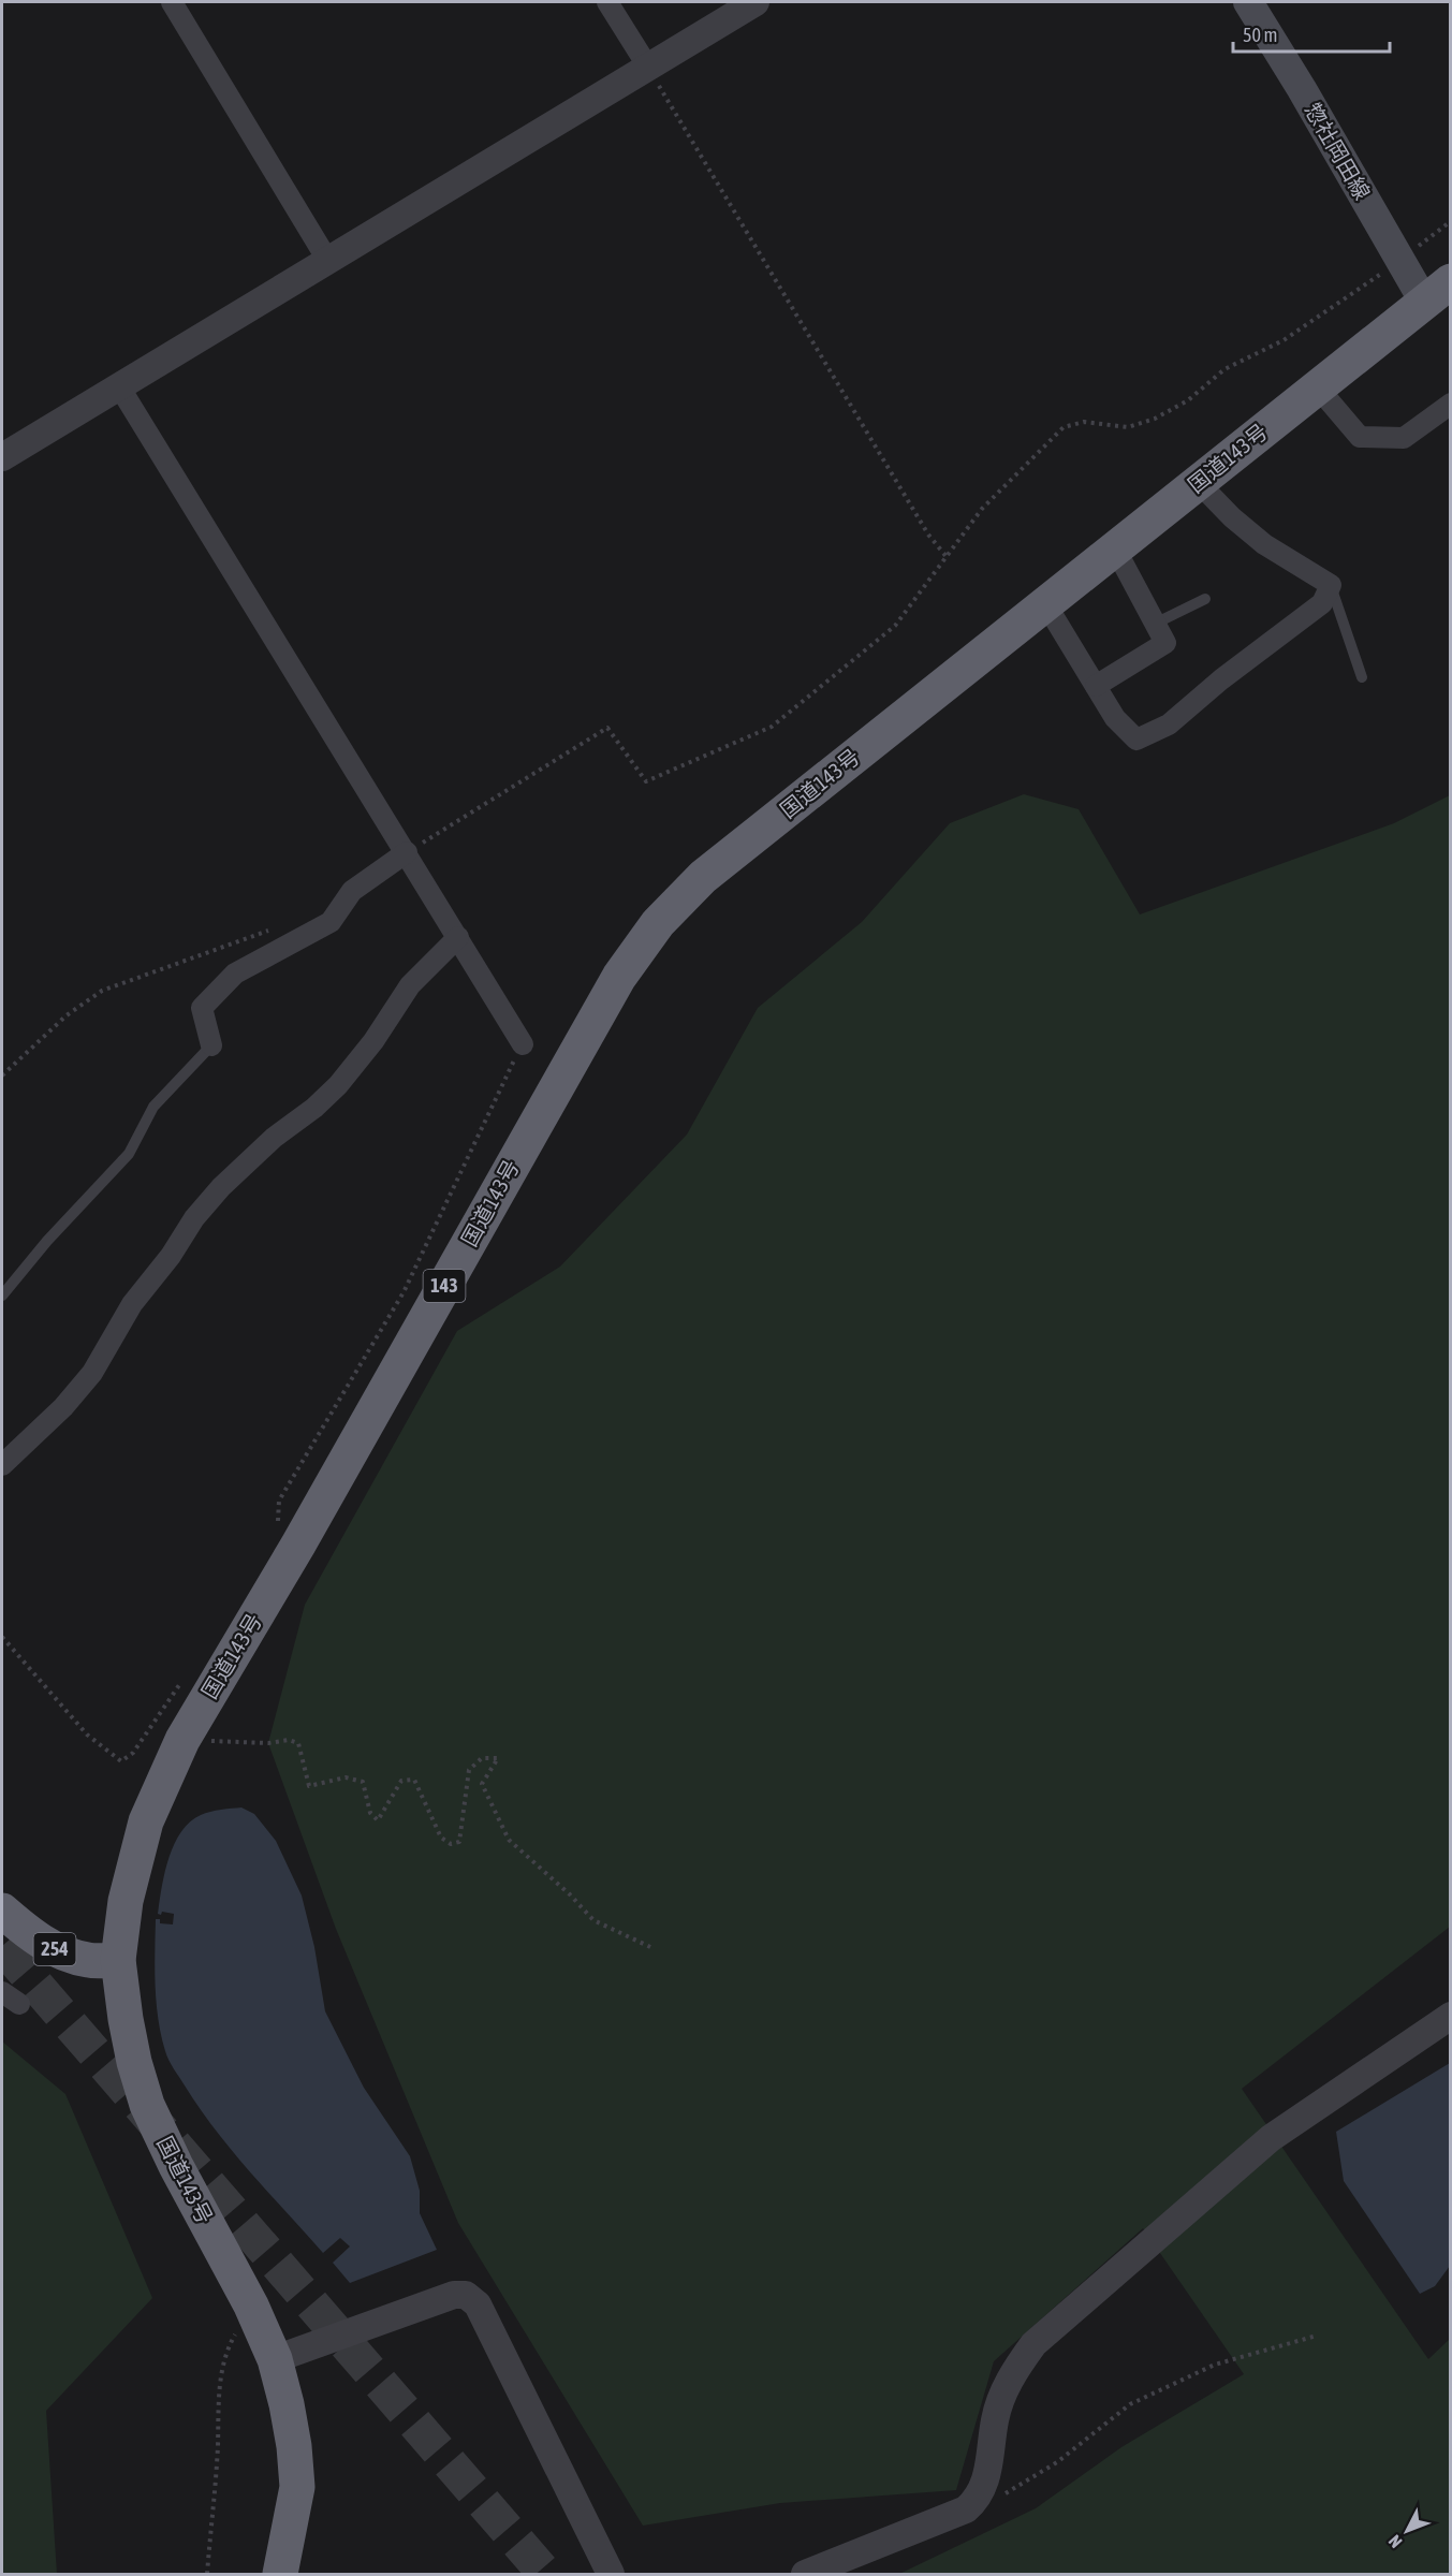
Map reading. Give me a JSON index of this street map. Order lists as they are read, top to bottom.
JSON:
{
  "streets": {
    "highway": ["国道143号", "143", "254"],
    "main road": ["惣社岡田線"]
  },
  "crossings": [
    ["惣社岡田線", "国道143号"],
    ["国道143号", "254"]
  ],
  "scale_bar": "50 m",
  "north": "bottom left"
}
